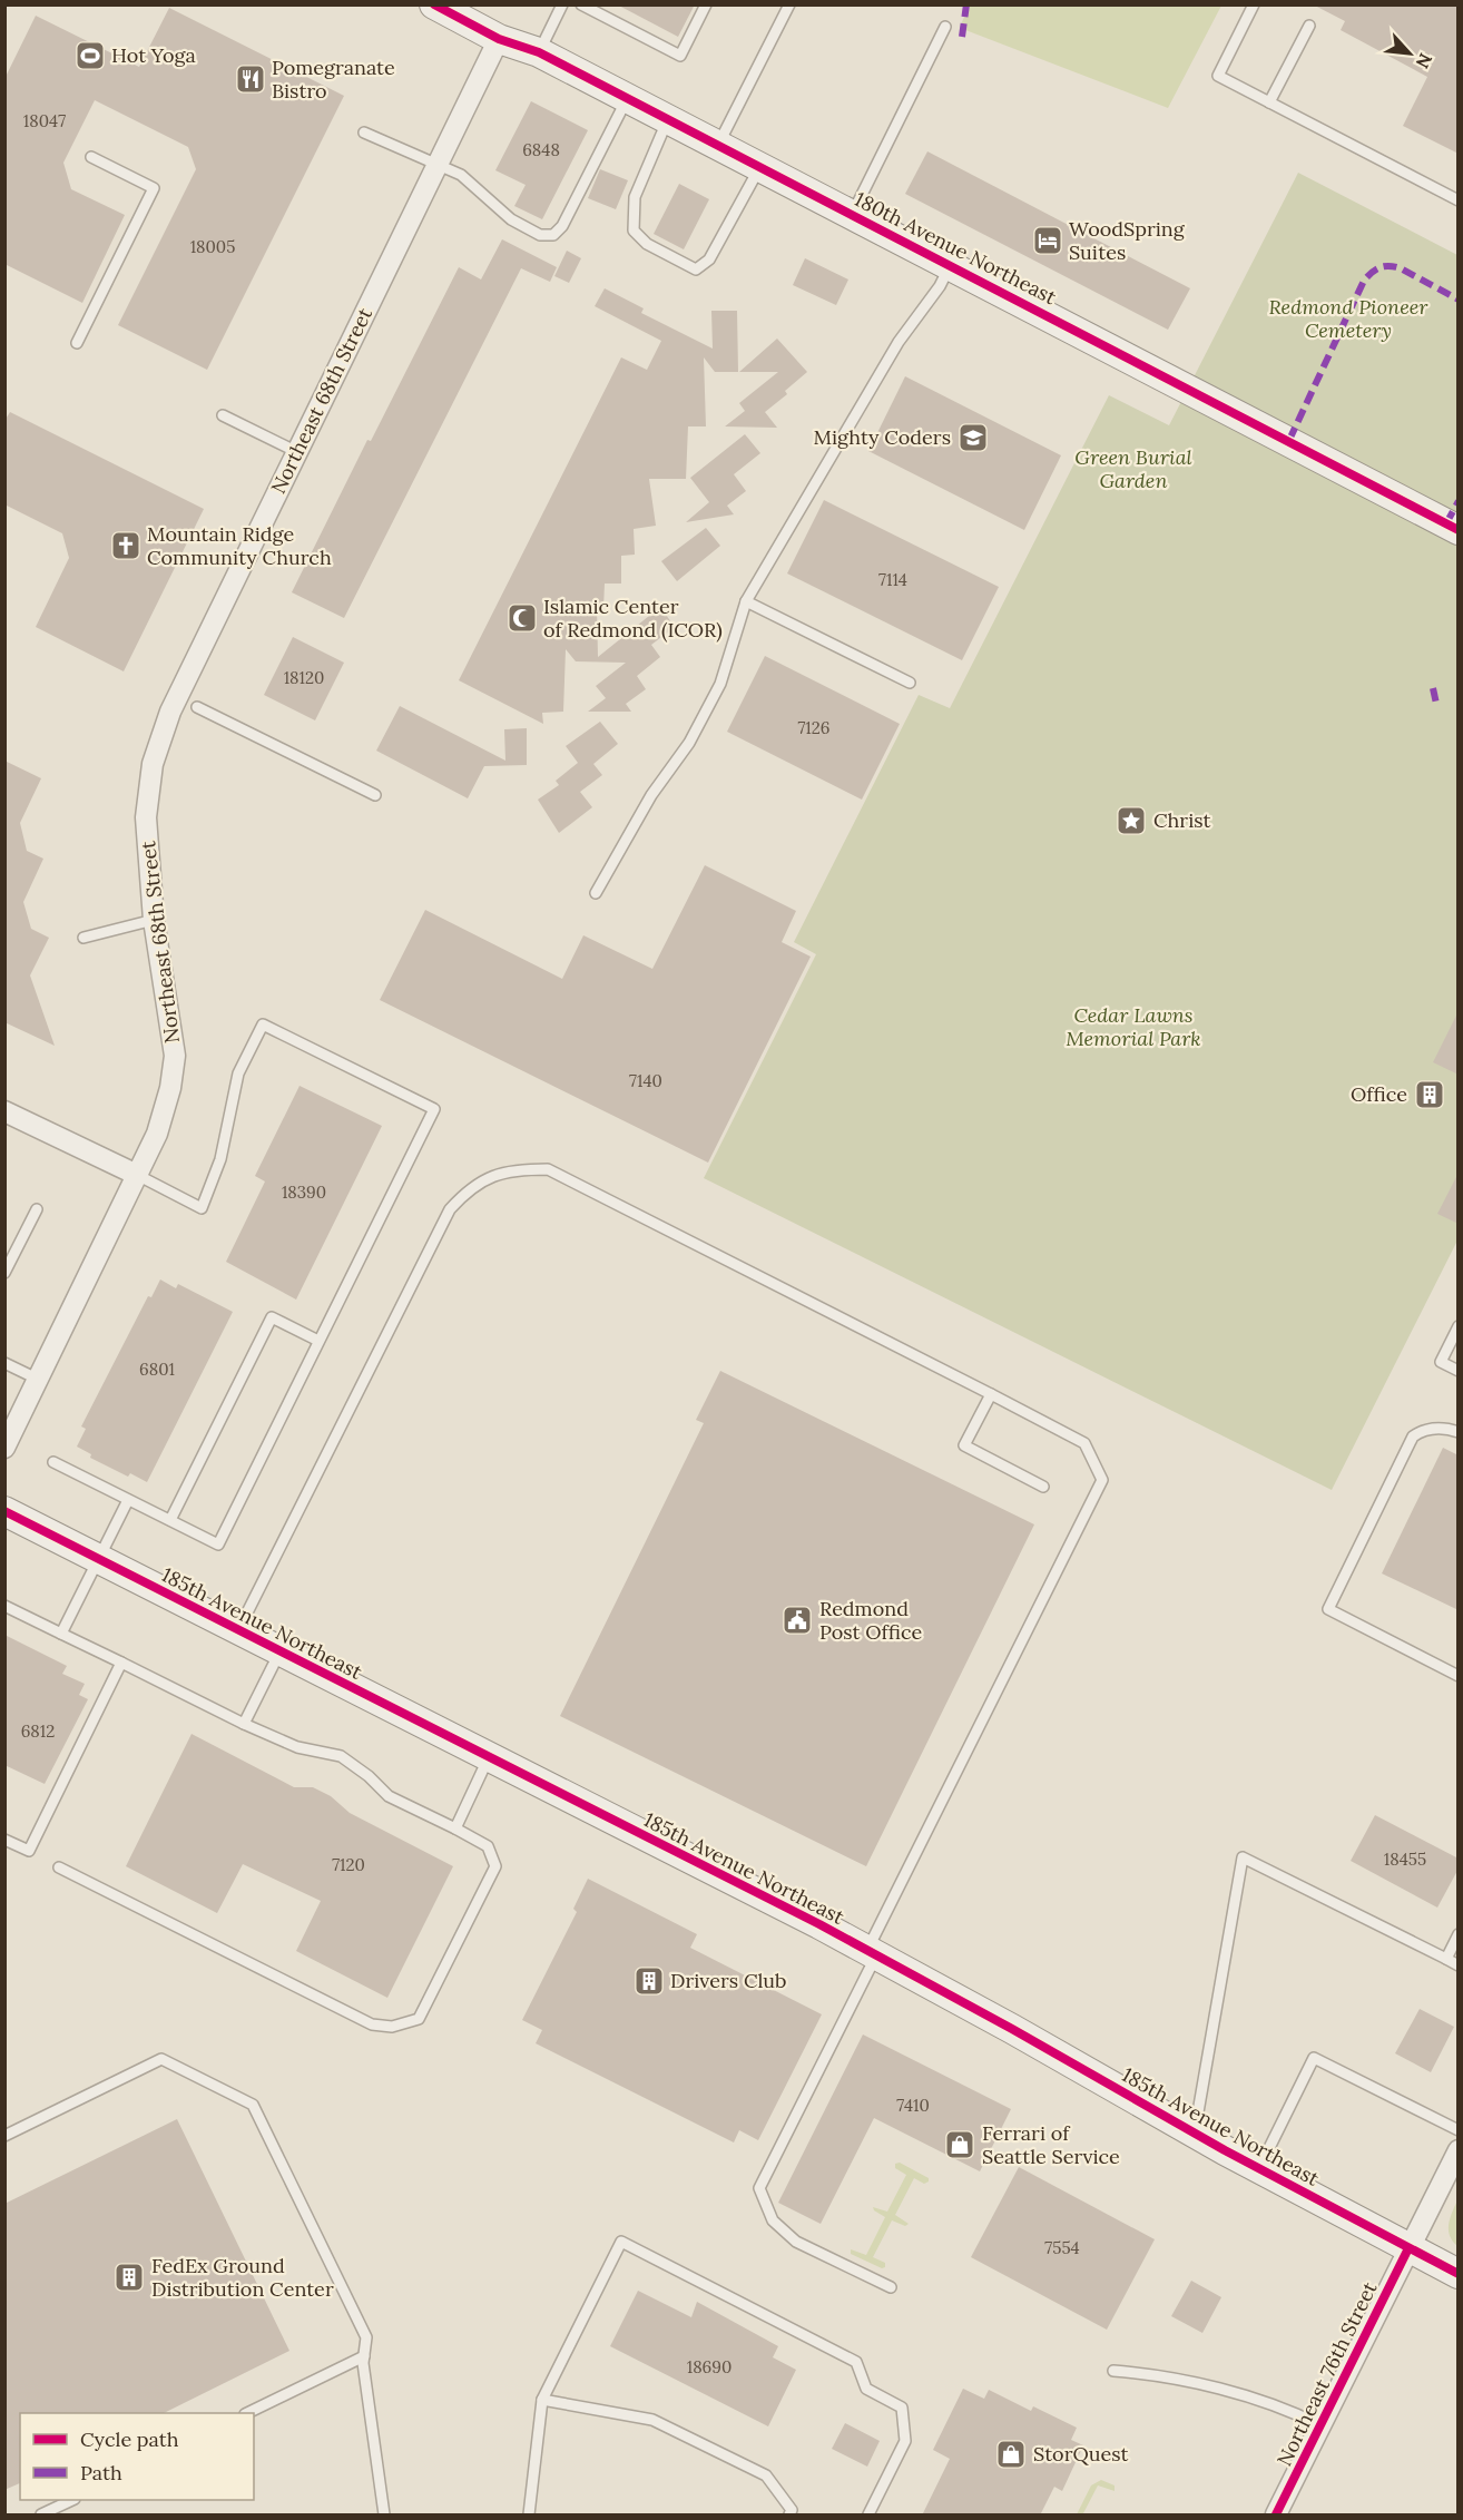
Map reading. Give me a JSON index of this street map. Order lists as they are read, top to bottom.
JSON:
{
  "streets": {
    "street": [
      "180th Avenue Northeast",
      "Northeast 68th Street",
      "185th Avenue Northeast",
      "Northeast 76th Street"
    ]
  },
  "crossings": [
    ["180th Avenue Northeast", "Northeast 68th Street"],
    ["185th Avenue Northeast", "Northeast 76th Street"]
  ],
  "parks": ["Redmond Pioneer Cemetery", "Green Burial Garden", "Cedar Lawns Memorial Park"],
  "places": {
    "sports": ["Hot Yoga"],
    "restaurant": ["Pomegranate Bistro"],
    "hotel": ["WoodSpring Suites"],
    "school or university": ["Mighty Coders"],
    "church": ["Mountain Ridge Community Church"],
    "mosque": ["Islamic Center of Redmond (ICOR)"],
    "place": ["Christ"],
    "building": ["Office", "Drivers Club", "FedEx Ground Distribution Center"],
    "public building": ["Redmond Post Office"],
    "shop": ["Ferrari of Seattle Service", "StorQuest"]
  },
  "house_numbers": [
    "18047",
    "6848",
    "18005",
    "7114",
    "18120",
    "7126",
    "7140",
    "18390",
    "6801",
    "6812",
    "18455",
    "7120",
    "7410",
    "7554",
    "18690"
  ],
  "legend": ["Cycle path", "Path"],
  "north": "bottom right"
}
